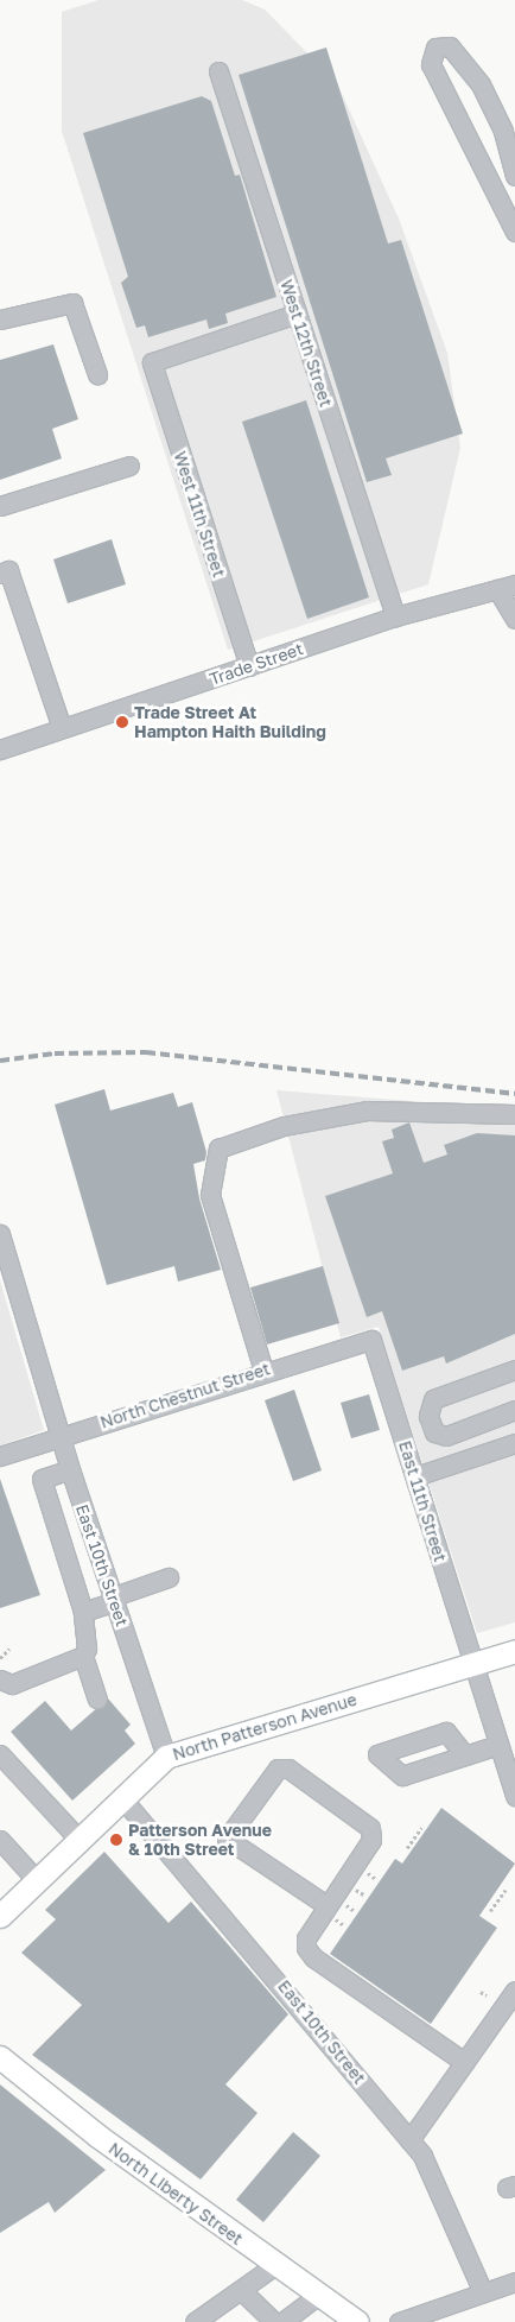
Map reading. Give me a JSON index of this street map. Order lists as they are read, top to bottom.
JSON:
{
  "streets": {
    "main road": ["North Patterson Avenue", "North Liberty Street"],
    "street": [
      "West 12th Street",
      "West 11th Street",
      "Trade Street",
      "North Chestnut Street",
      "East 11th Street",
      "East 10th Street"
    ]
  },
  "crossings": [
    ["West 12th Street", "West 11th Street"],
    ["West 12th Street", "Trade Street"],
    ["West 11th Street", "Trade Street"],
    ["North Chestnut Street", "East 11th Street"],
    ["North Chestnut Street", "East 10th Street"],
    ["East 11th Street", "North Patterson Avenue"],
    ["East 10th Street", "North Patterson Avenue"]
  ],
  "places": ["Trade Street At Hampton Haith Building", "Patterson Avenue & 10th Street"]
}
